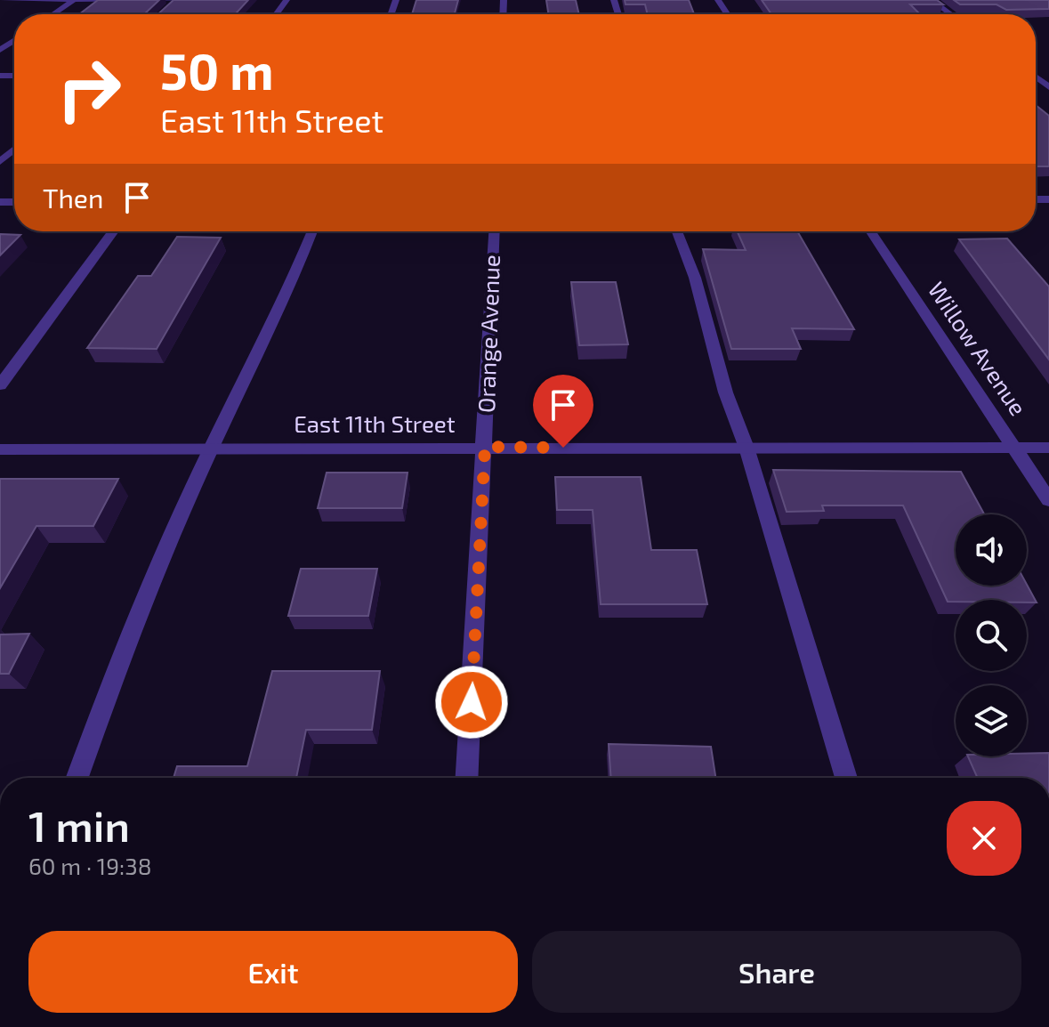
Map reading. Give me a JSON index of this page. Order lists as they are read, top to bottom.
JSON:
{
  "streets": {
    "street": ["Orange Avenue", "Willow Avenue", "East 11th Street"]
  },
  "crossings": [
    ["Orange Avenue", "East 11th Street"],
    ["Willow Avenue", "East 11th Street"]
  ],
  "page": {
    "turn": ["50 m", "East 11th Street"],
    "then": "Then",
    "heading": ["1 min", "60 m · 19:38"],
    "buttons": ["Exit", "Share"]
  }
}
